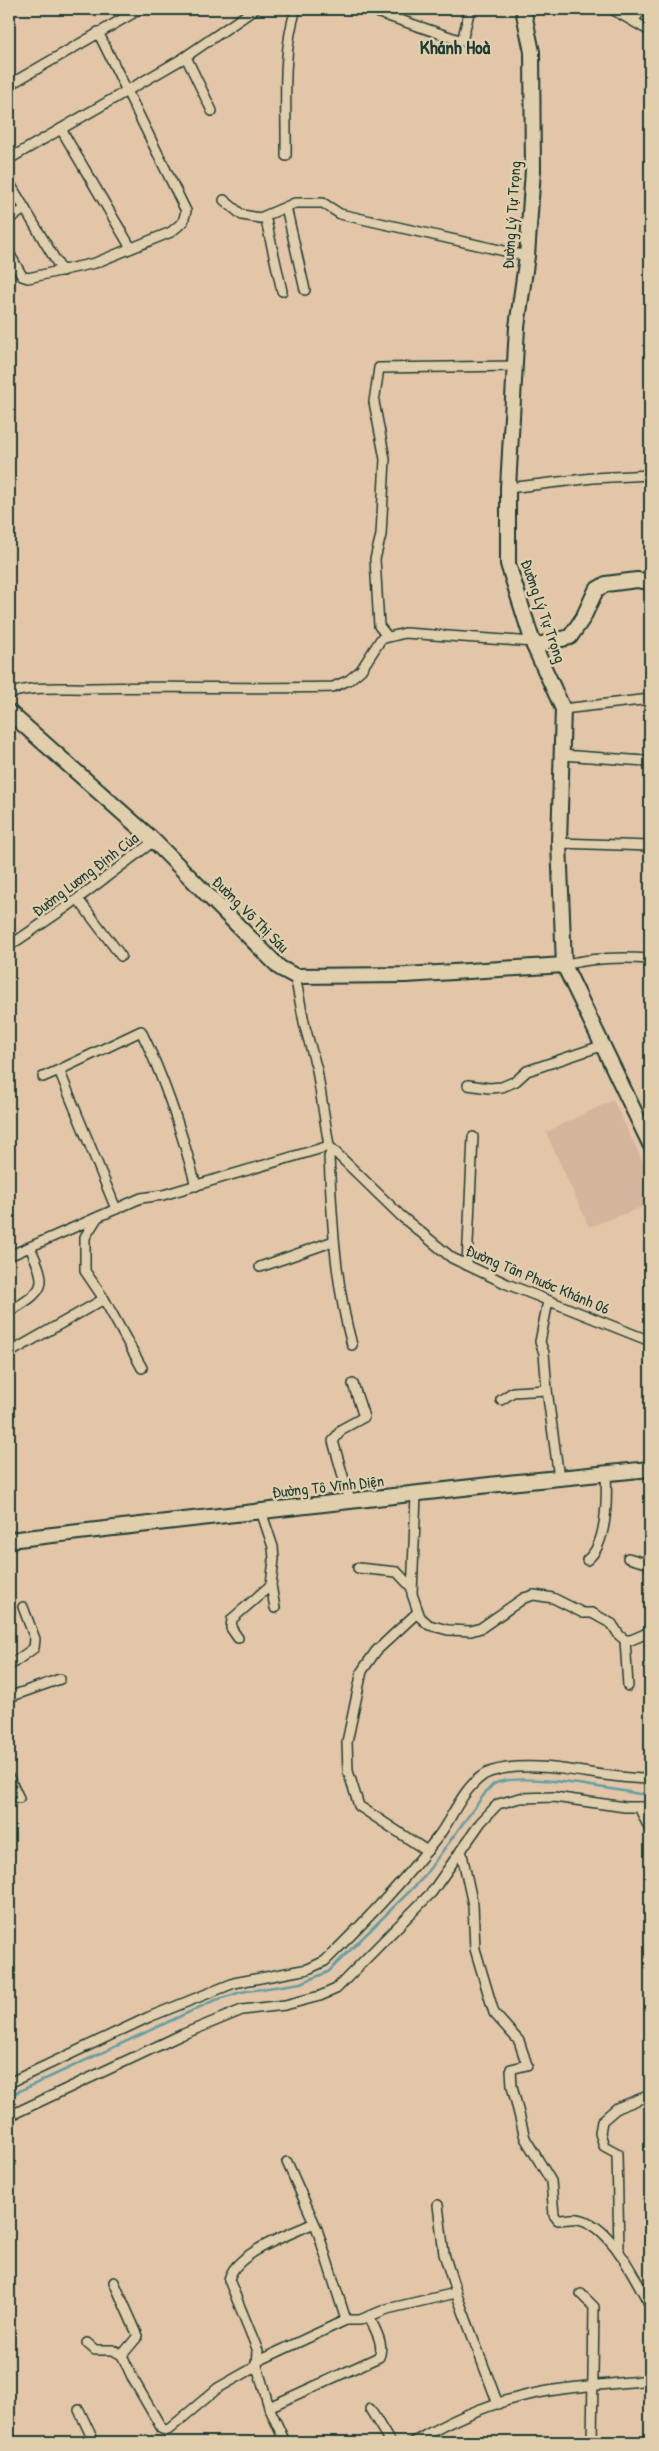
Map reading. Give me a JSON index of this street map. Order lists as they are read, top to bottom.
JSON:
{
  "streets": {
    "main road": ["Đường Lý Tự Trọng", "Đường Võ Thị Sáu", "Đường Tô Vĩnh Diện"],
    "street": ["Đường Lương Định Của", "Đường Tân Phước Khánh 06"]
  },
  "crossings": [
    ["Đường Lương Định Của", "Đường Võ Thị Sáu"]
  ],
  "districts": ["Khánh Hoà"]
}
